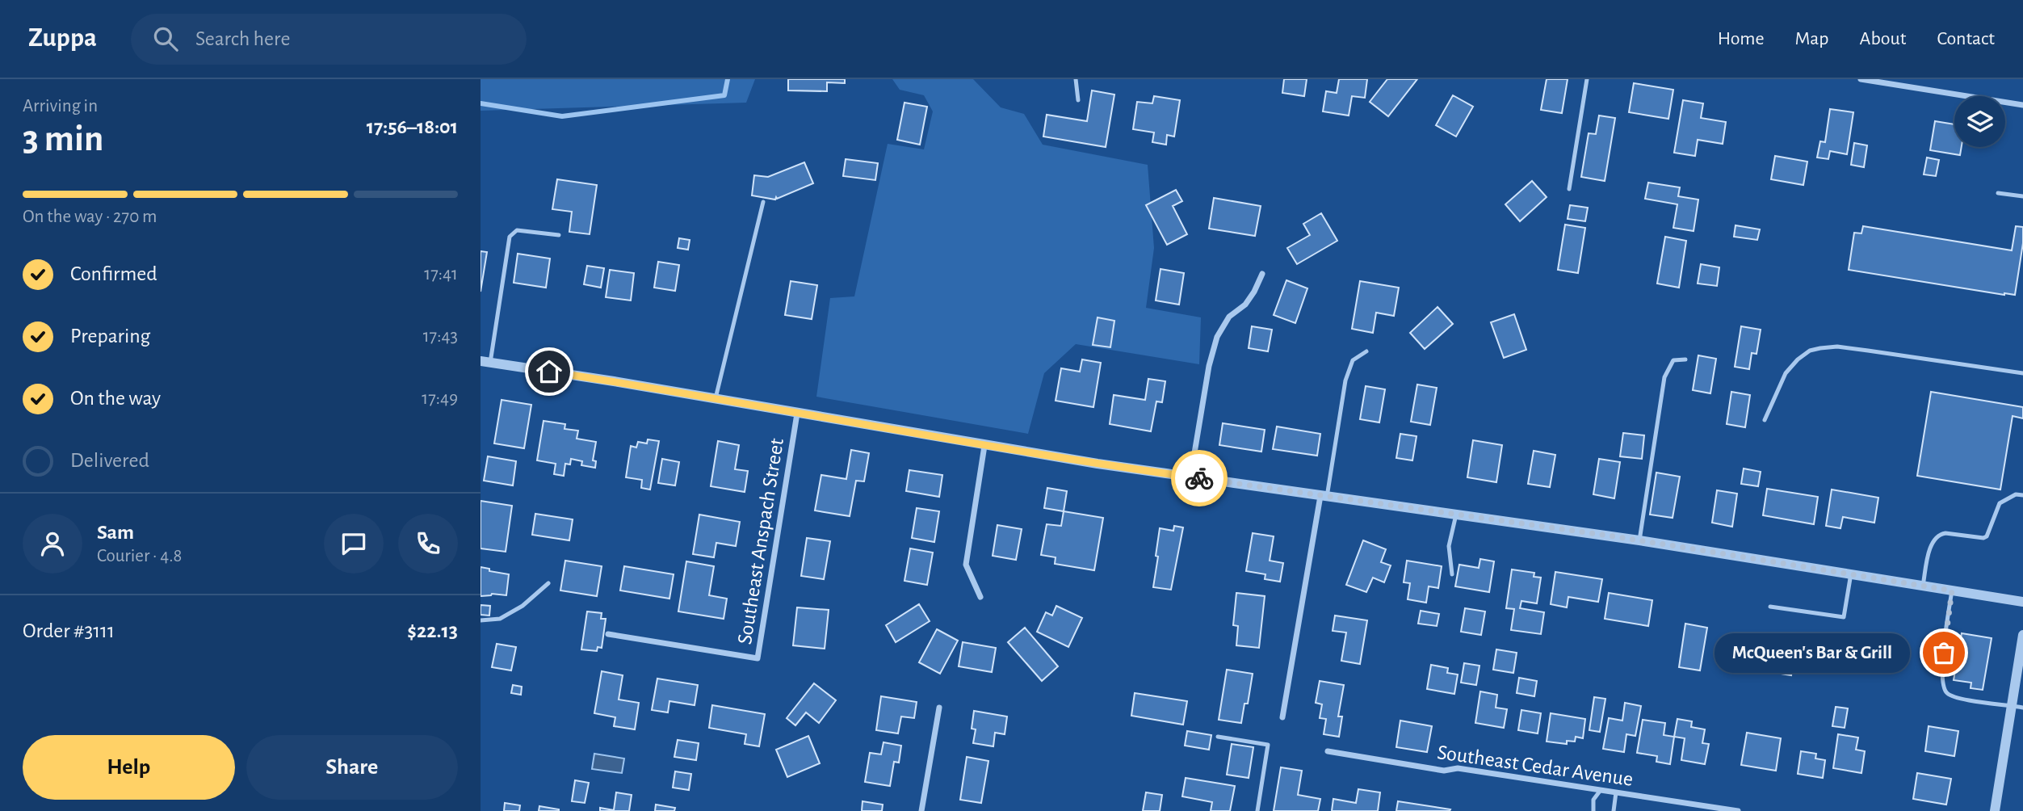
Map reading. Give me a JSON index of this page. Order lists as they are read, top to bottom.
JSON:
{
  "streets": {
    "street": ["Southeast Anspach Street", "Southeast Cedar Avenue"]
  },
  "places": ["McQueen's Bar & Grill"],
  "page": {
    "header": "Zuppa",
    "search": "Search here",
    "nav": [
      "Home",
      "Map",
      "About",
      "Contact"
    ],
    "heading": ["3 min", "Arriving in", "17:56–18:01"],
    "panel": [
      "Sam",
      "Courier · 4.8",
      "Order #3111",
      "$22.13"
    ],
    "bar": "On the way · 270 m",
    "list": [
      ["Confirmed", "17:41"],
      ["Preparing", "17:43"],
      ["On the way", "17:49"],
      "Delivered"
    ],
    "bubble": "McQueen's Bar & Grill",
    "buttons": ["Help", "Share"]
  }
}
